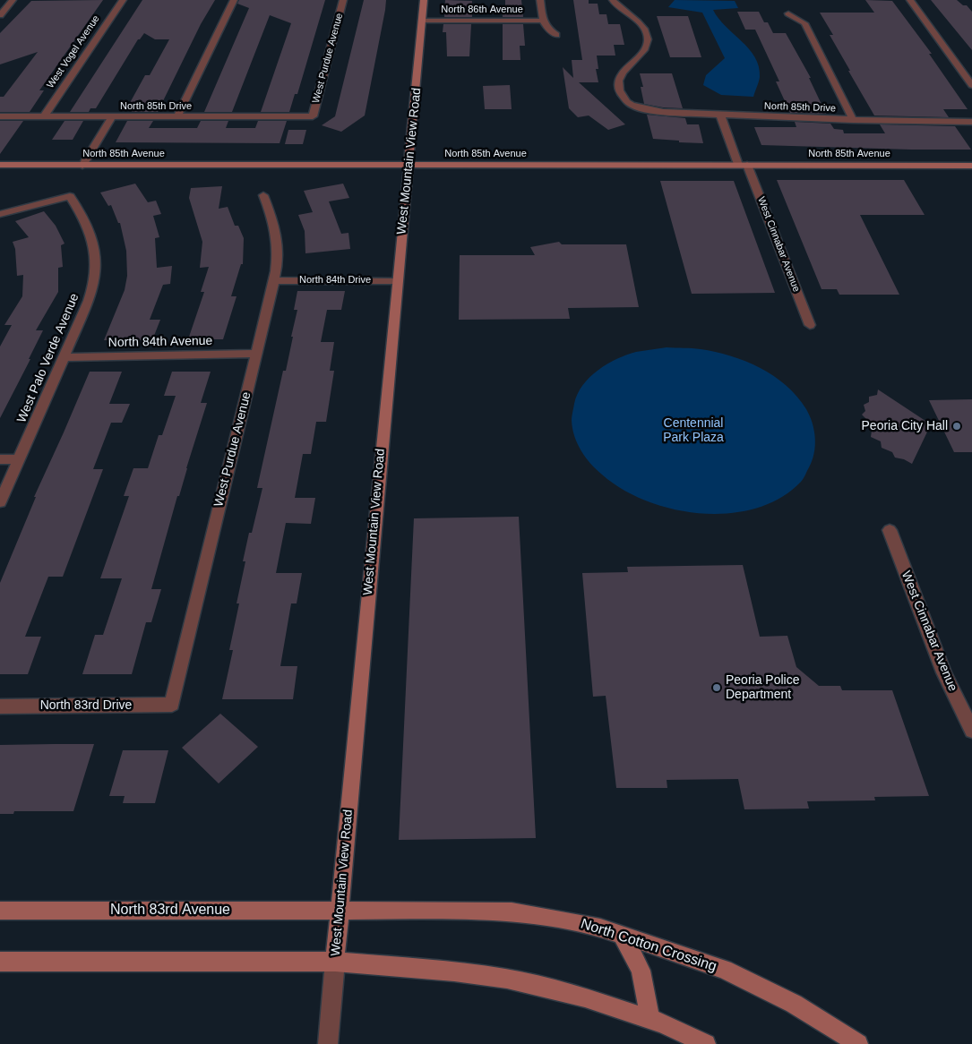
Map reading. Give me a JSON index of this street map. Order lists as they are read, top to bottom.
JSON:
{
  "streets": {
    "street": [
      "North 86th Avenue",
      "West Vogel Avenue",
      "West Purdue Avenue",
      "North 85th Drive",
      "North 85th Avenue",
      "West Mountain View Road",
      "West Cinnabar Avenue",
      "North 84th Drive",
      "North 84th Avenue",
      "West Palo Verde Avenue",
      "North 83rd Drive",
      "North 83rd Avenue",
      "North Cotton Crossing"
    ]
  },
  "crossings": [
    ["North 86th Avenue", "West Mountain View Road"],
    ["West Vogel Avenue", "North 85th Drive"],
    ["West Purdue Avenue", "North 85th Drive"],
    ["West Purdue Avenue", "North 84th Drive"],
    ["West Purdue Avenue", "North 84th Avenue"],
    ["West Purdue Avenue", "North 83rd Drive"],
    ["North 85th Drive", "West Cinnabar Avenue"],
    ["North 85th Avenue", "West Mountain View Road"],
    ["North 85th Avenue", "West Cinnabar Avenue"],
    ["West Mountain View Road", "North 84th Drive"],
    ["West Mountain View Road", "North 83rd Avenue"],
    ["West Mountain View Road", "North Cotton Crossing"],
    ["North 84th Avenue", "West Palo Verde Avenue"],
    ["North 83rd Avenue", "North Cotton Crossing"]
  ],
  "parks": ["Centennial Park Plaza"],
  "places": ["Peoria City Hall", "Peoria Police Department"]
}
